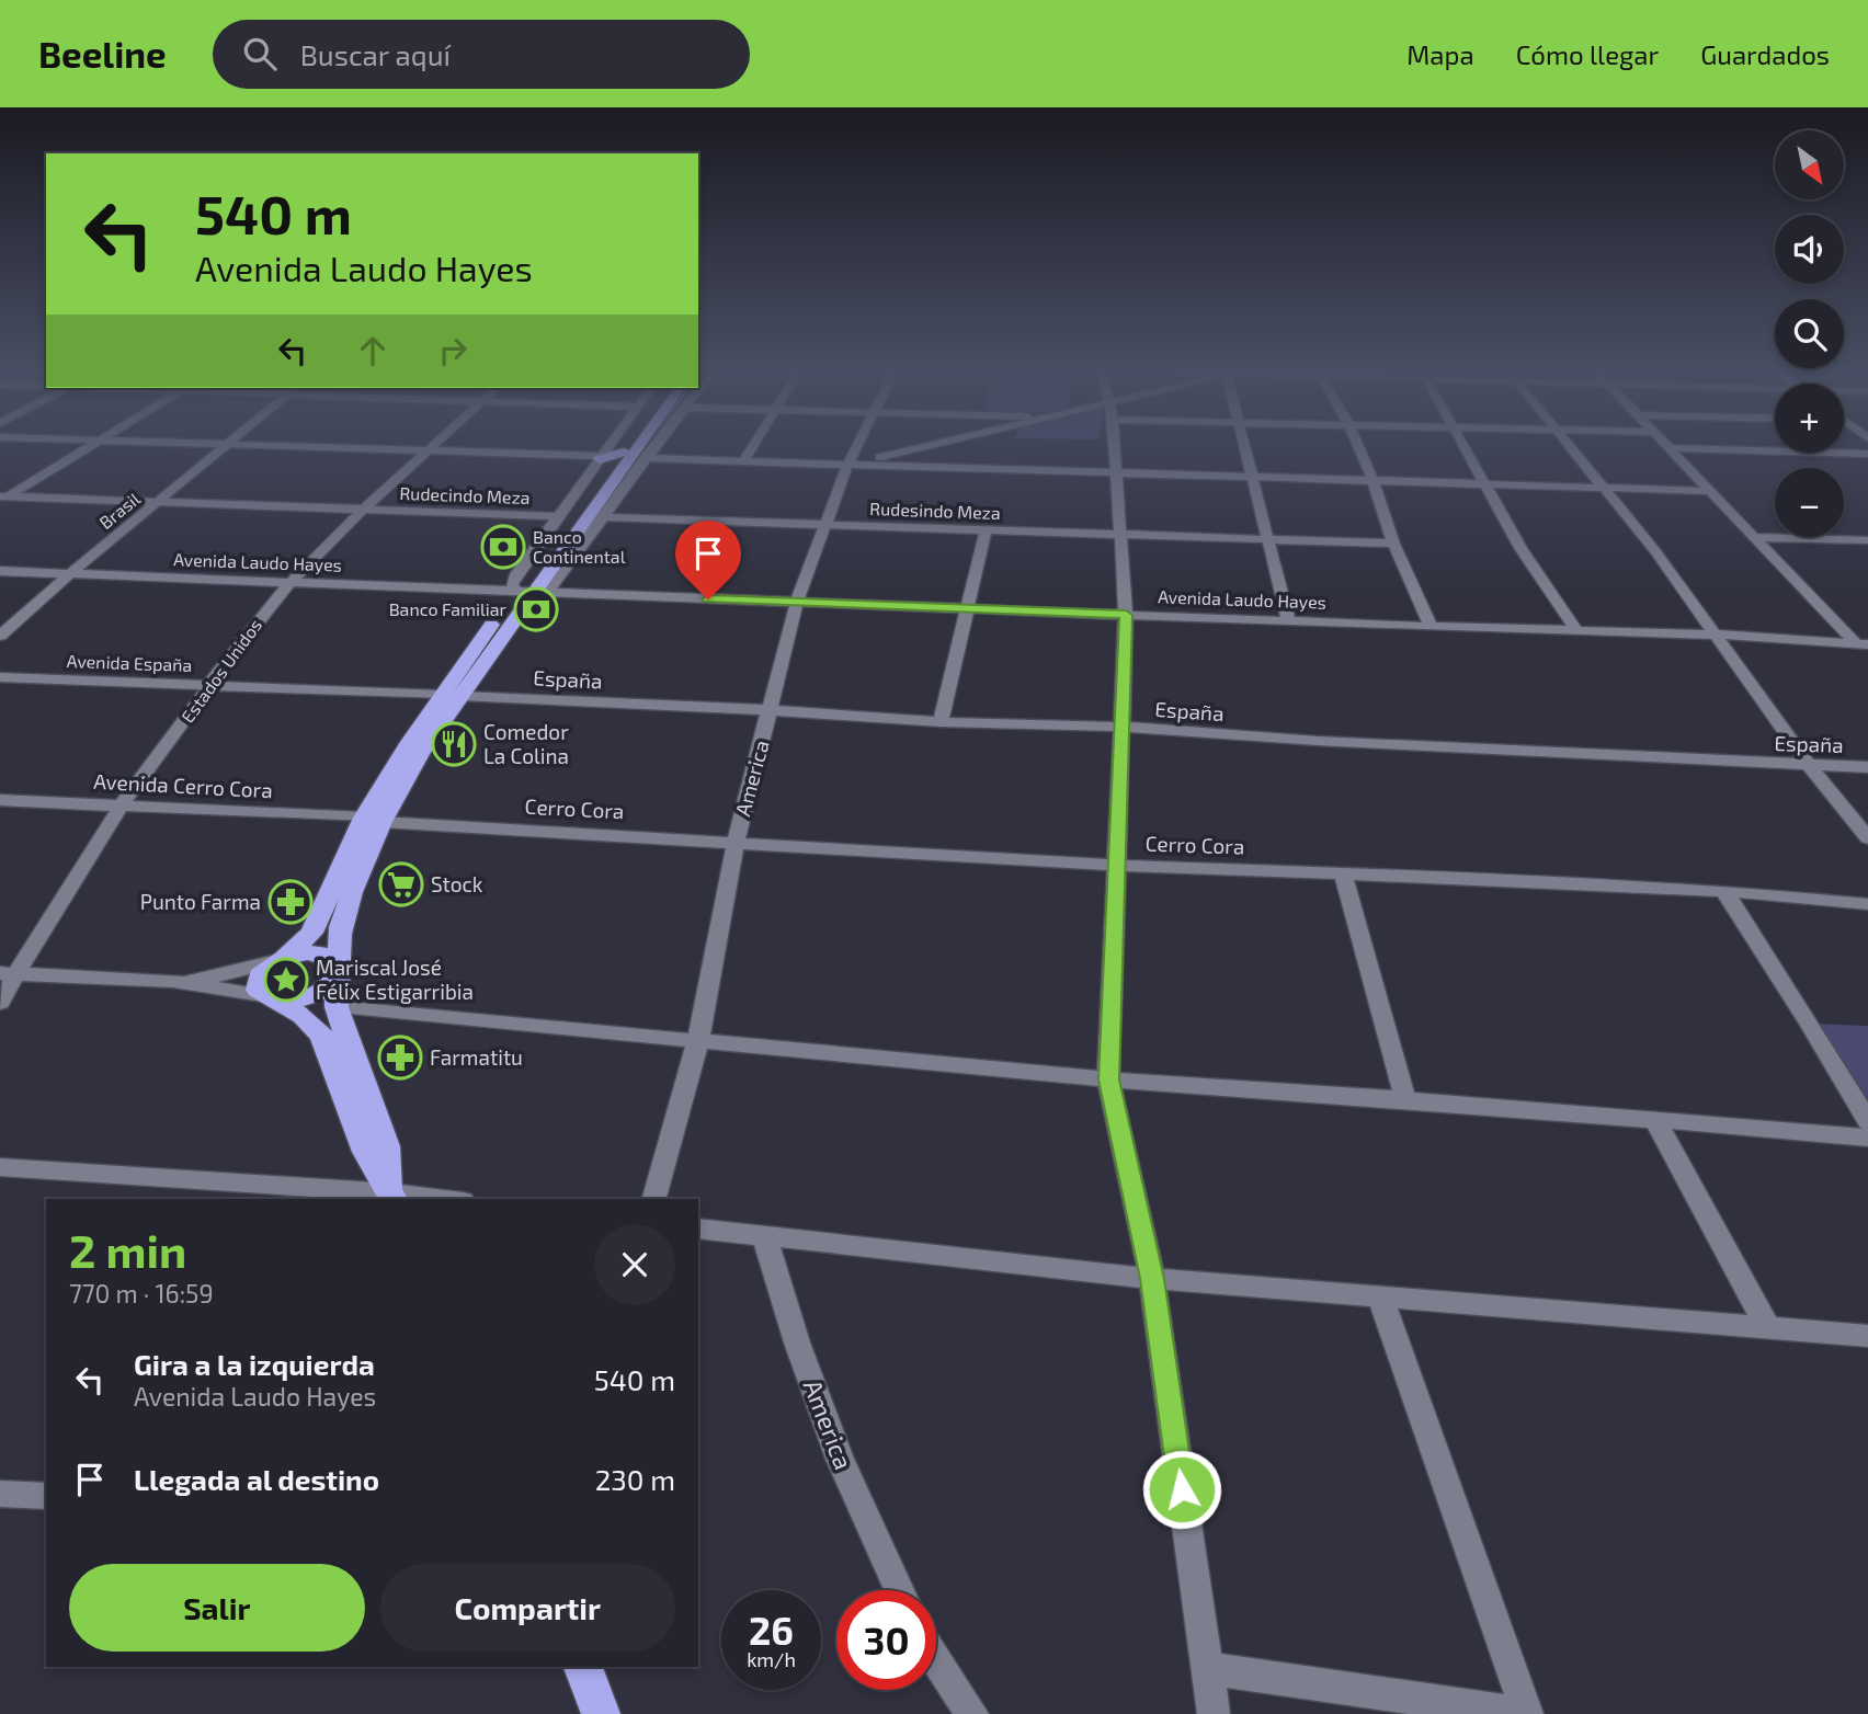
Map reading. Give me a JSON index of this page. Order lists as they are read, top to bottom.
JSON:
{
  "streets": {
    "street": [
      "Rudecindo Meza",
      "Brasil",
      "Rudesindo Meza",
      "Avenida Laudo Hayes",
      "Avenida España",
      "Estados Unidos",
      "España",
      "America",
      "Avenida Cerro Cora",
      "Cerro Cora"
    ]
  },
  "crossings": [
    ["Rudecindo Meza", "Brasil"],
    ["Rudecindo Meza", "Estados Unidos"],
    ["Brasil", "Avenida Laudo Hayes"],
    ["Rudesindo Meza", "America"],
    ["Avenida Laudo Hayes", "Estados Unidos"],
    ["Avenida Laudo Hayes", "America"],
    ["Avenida España", "Estados Unidos"],
    ["Avenida España", "España"],
    ["Estados Unidos", "Avenida Cerro Cora"],
    ["España", "America"],
    ["America", "Cerro Cora"],
    ["Avenida Cerro Cora", "Cerro Cora"]
  ],
  "places": {
    "bank": ["Banco Continental", "Banco Familiar"],
    "restaurant": ["Comedor La Colina"],
    "supermarket": ["Stock"],
    "pharmacy": ["Punto Farma", "Farmatitu"],
    "place": ["Mariscal José Félix Estigarribia"]
  },
  "north": "bottom right",
  "page": {
    "header": "Beeline",
    "search": "Buscar aquí",
    "nav": ["Mapa", "Cómo llegar", "Guardados"],
    "map_buttons": ["+", "−"],
    "turn": ["540 m", "Avenida Laudo Hayes"],
    "heading": ["2 min", "770 m · 16:59"],
    "list": [
      {
        "name": "Gira a la izquierda",
        "note": "Avenida Laudo Hayes",
        "value": "540 m"
      },
      {
        "name": "Llegada al destino",
        "value": "230 m"
      }
    ],
    "buttons": ["Salir", "Compartir"],
    "speed": "26 km/h",
    "limit": "30"
  }
}
